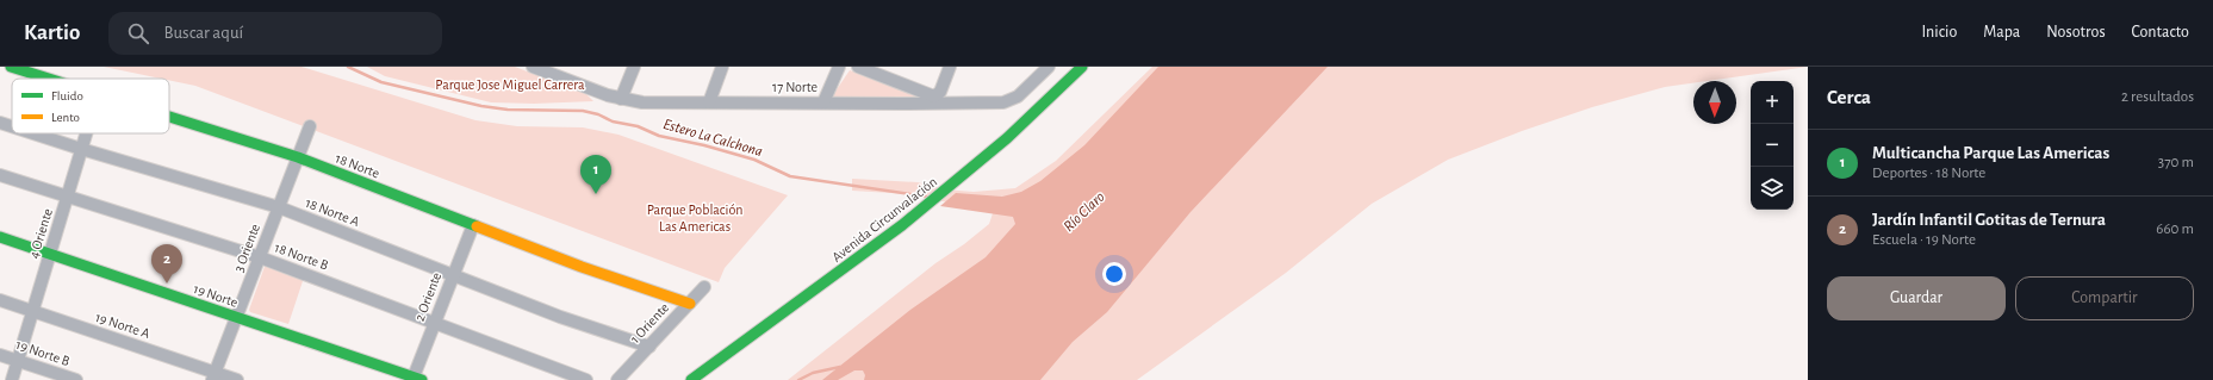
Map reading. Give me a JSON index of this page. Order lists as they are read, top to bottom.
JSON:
{
  "streets": {
    "street": [
      "17 Norte",
      "18 Norte",
      "18 Norte A",
      "Avenida Circunvalación",
      "4 Oriente",
      "3 Oriente",
      "18 Norte B",
      "19 Norte",
      "2 Oriente",
      "1 Oriente",
      "19 Norte A",
      "19 Norte B"
    ]
  },
  "crossings": [
    ["18 Norte", "3 Oriente"],
    ["18 Norte", "2 Oriente"],
    ["18 Norte", "1 Oriente"],
    ["18 Norte A", "4 Oriente"],
    ["18 Norte A", "3 Oriente"],
    ["18 Norte A", "2 Oriente"],
    ["18 Norte A", "1 Oriente"],
    ["4 Oriente", "18 Norte B"],
    ["4 Oriente", "19 Norte"],
    ["4 Oriente", "19 Norte A"],
    ["4 Oriente", "19 Norte B"],
    ["3 Oriente", "18 Norte B"],
    ["3 Oriente", "19 Norte"],
    ["3 Oriente", "19 Norte A"],
    ["18 Norte B", "2 Oriente"],
    ["19 Norte", "2 Oriente"]
  ],
  "water": ["Estero La Calchona", "Río Claro"],
  "parks": ["Parque Jose Miguel Carrera", "Parque Población Las Americas"],
  "legend": ["Fluido", "Lento"],
  "north": "bottom",
  "page": {
    "header": "Kartio",
    "search": "Buscar aquí",
    "nav": [
      "Inicio",
      "Mapa",
      "Nosotros",
      "Contacto"
    ],
    "heading": ["Cerca", "2 resultados"],
    "map_buttons": ["+", "−"],
    "list": [
      {
        "mark": "1",
        "name": "Multicancha Parque Las Americas",
        "note": "Deportes · 18 Norte",
        "value": "370 m"
      },
      {
        "mark": "2",
        "name": "Jardín Infantil Gotitas de Ternura",
        "note": "Escuela · 19 Norte",
        "value": "660 m"
      }
    ],
    "pins": ["1", "2"],
    "buttons": ["Guardar", "Compartir"]
  }
}
